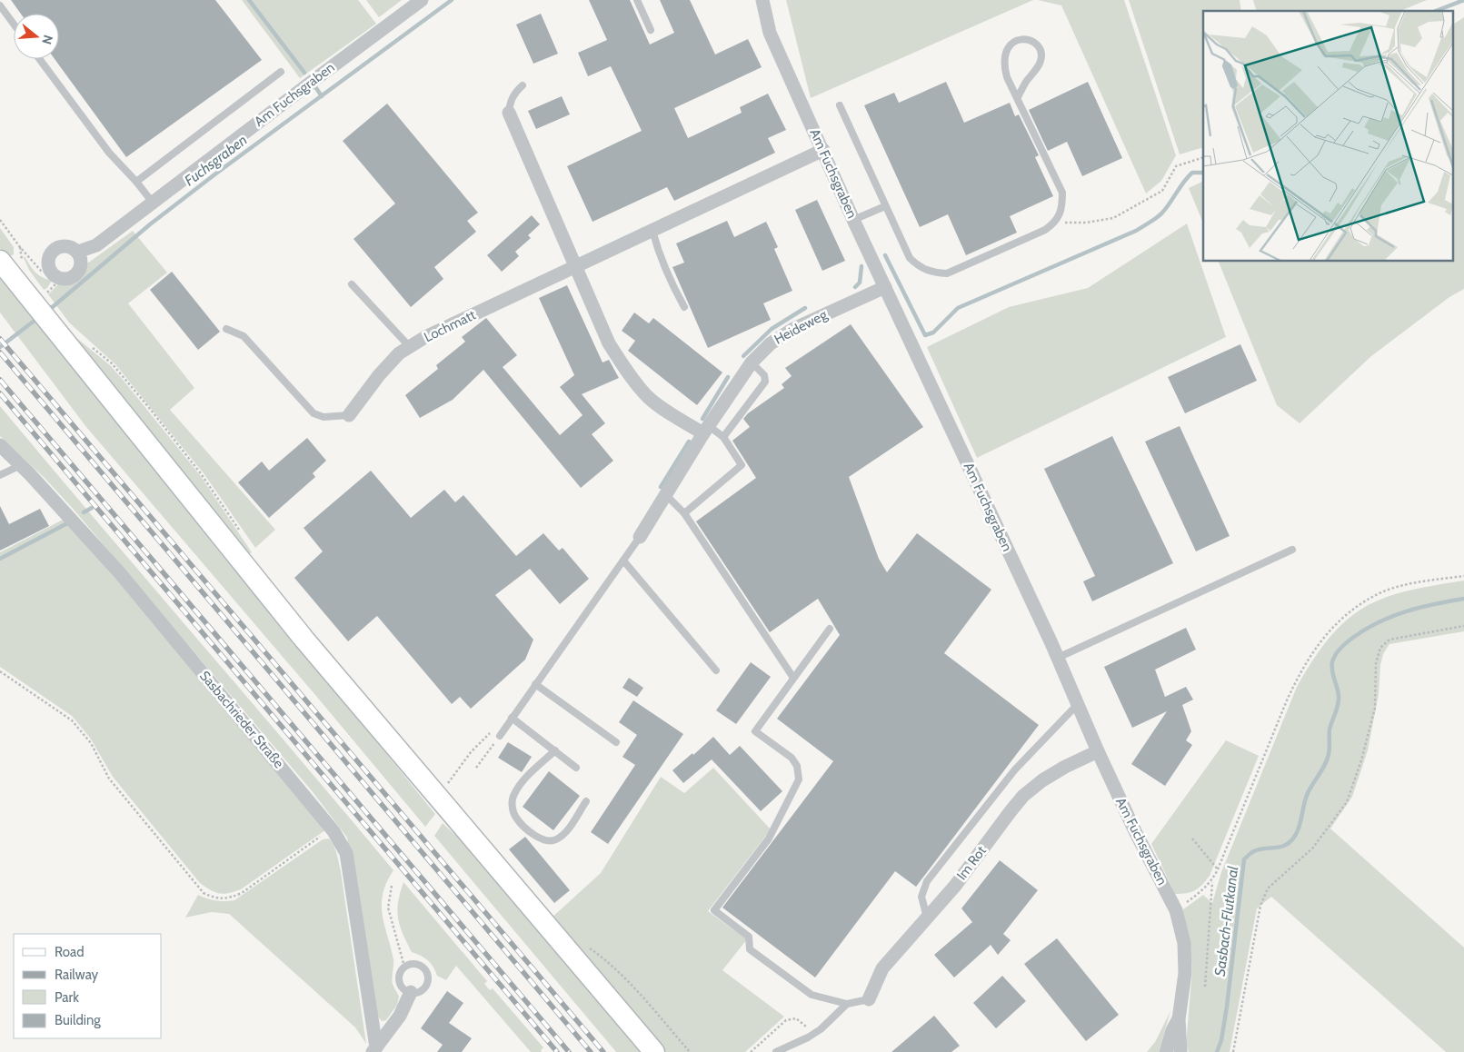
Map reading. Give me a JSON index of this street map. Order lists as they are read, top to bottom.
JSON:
{
  "streets": {
    "street": [
      "Am Fuchsgraben",
      "Lochmatt",
      "Heideweg",
      "Sasbachrieder Straße",
      "Im Rot"
    ]
  },
  "crossings": [
    ["Am Fuchsgraben", "Lochmatt"],
    ["Am Fuchsgraben", "Heideweg"],
    ["Am Fuchsgraben", "Im Rot"]
  ],
  "water": ["Fuchsgraben", "Sasbach-Flutkanal"],
  "legend": [
    "Road",
    "Railway",
    "Park",
    "Building"
  ],
  "north": "right"
}
